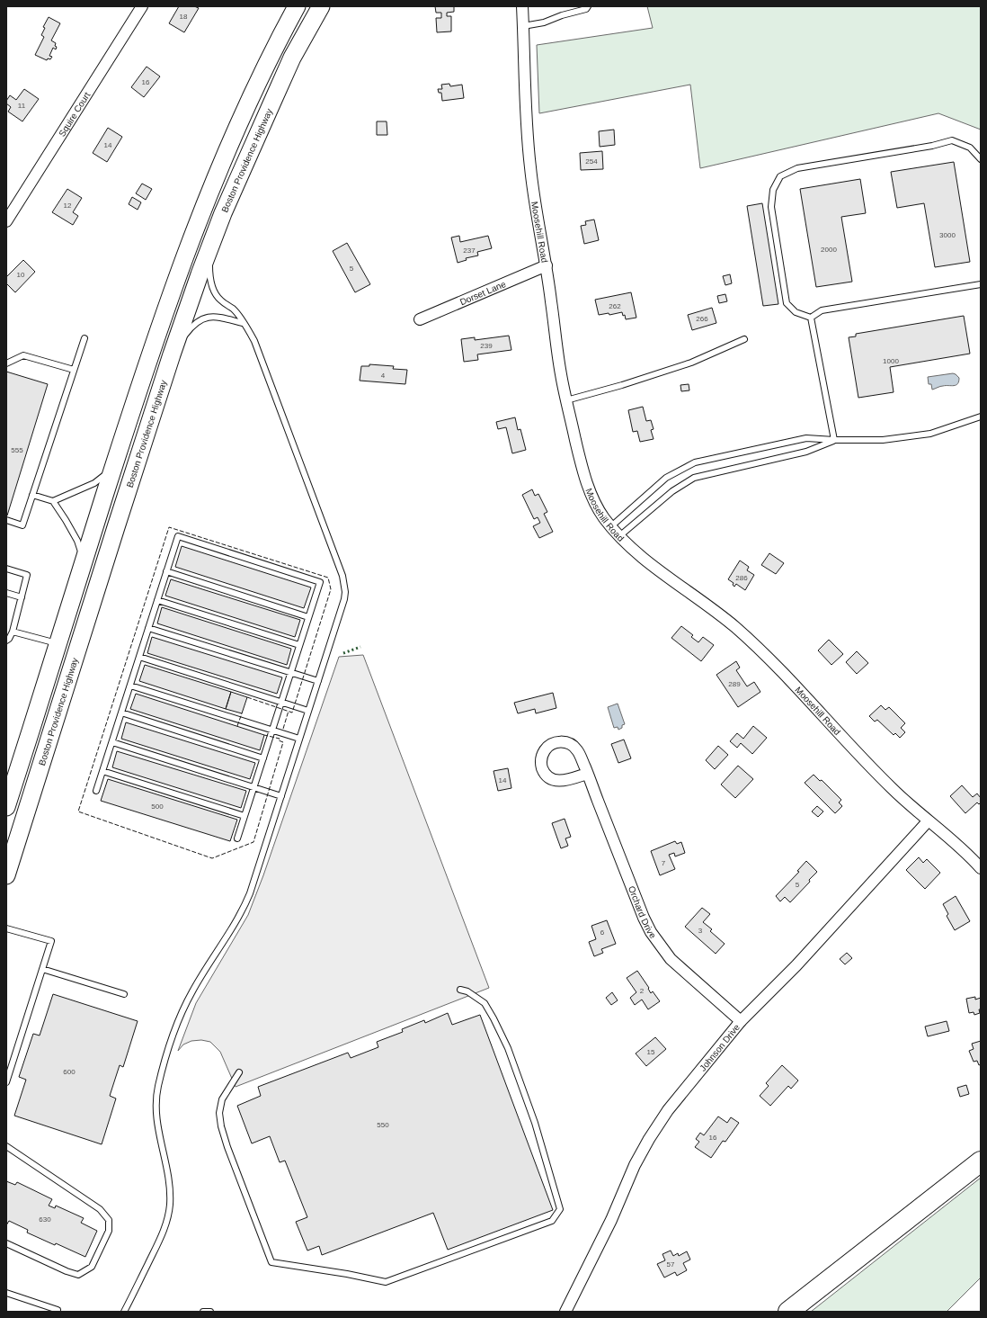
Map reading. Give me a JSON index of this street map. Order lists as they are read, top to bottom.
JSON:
{
  "streets": {
    "main road": ["Boston Providence Highway"],
    "street": [
      "Squire Court",
      "Moosehill Road",
      "Dorset Lane",
      "Orchard Drive",
      "Johnson Drive"
    ]
  },
  "crossings": [
    ["Moosehill Road", "Dorset Lane"],
    ["Moosehill Road", "Johnson Drive"],
    ["Orchard Drive", "Johnson Drive"]
  ],
  "house_numbers": [
    "18",
    "16",
    "11",
    "14",
    "254",
    "12",
    "3000",
    "2000",
    "237",
    "5",
    "10",
    "262",
    "266",
    "239",
    "1000",
    "4",
    "555",
    "286",
    "289",
    "14",
    "500",
    "7",
    "5",
    "3",
    "6",
    "2",
    "15",
    "600",
    "550",
    "16",
    "630",
    "57"
  ]
}
